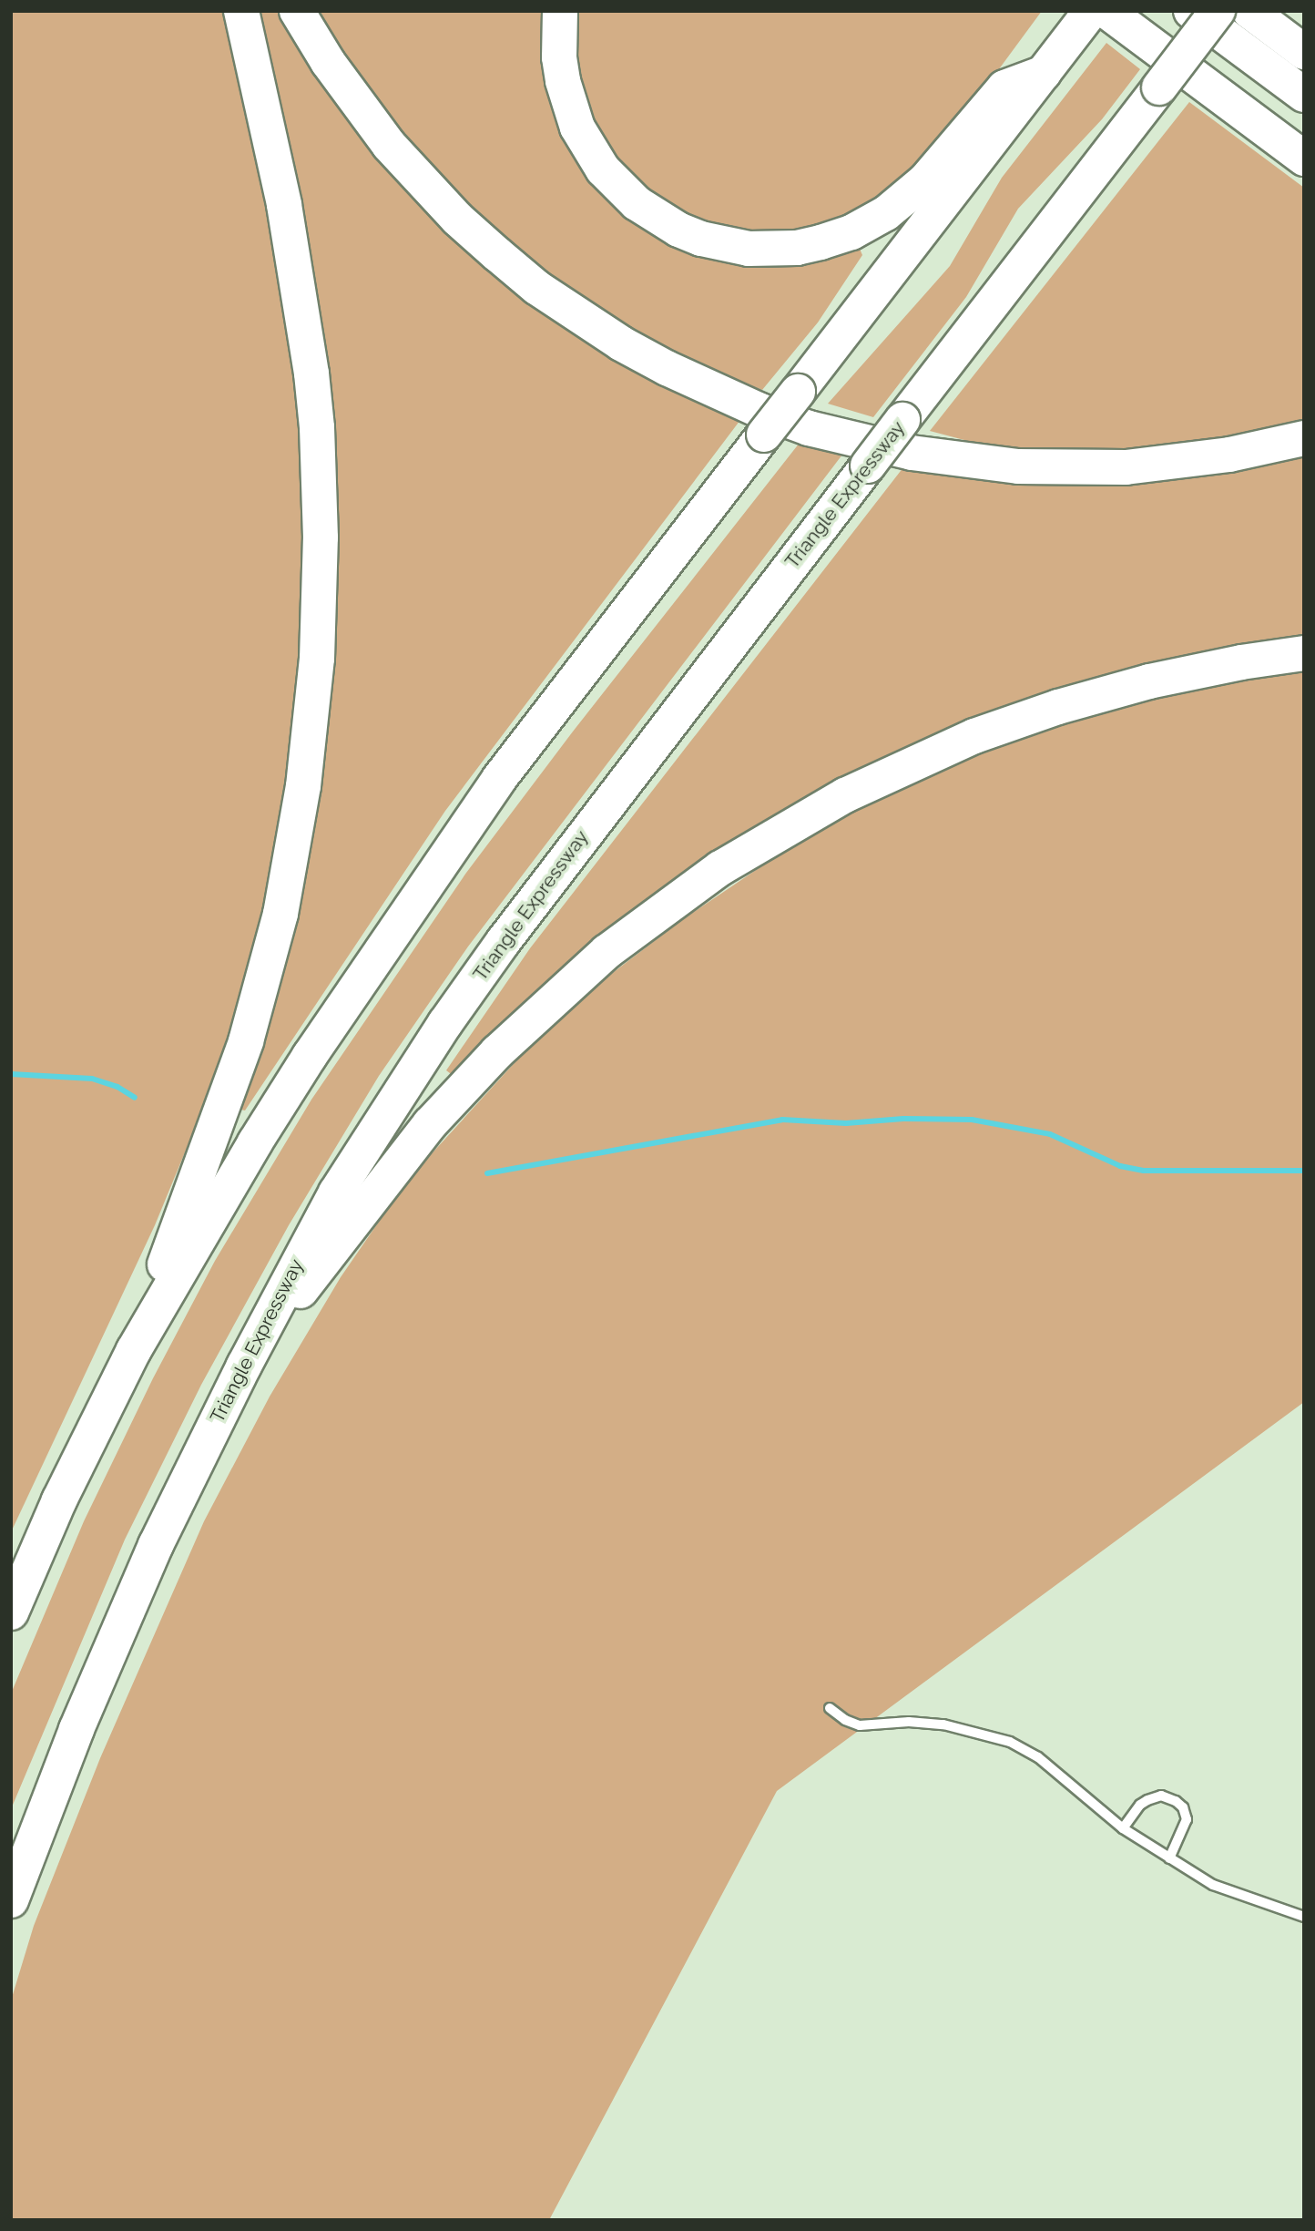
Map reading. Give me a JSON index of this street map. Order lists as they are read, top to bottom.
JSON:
{
  "streets": {
    "highway": ["Triangle Expressway"]
  }
}
